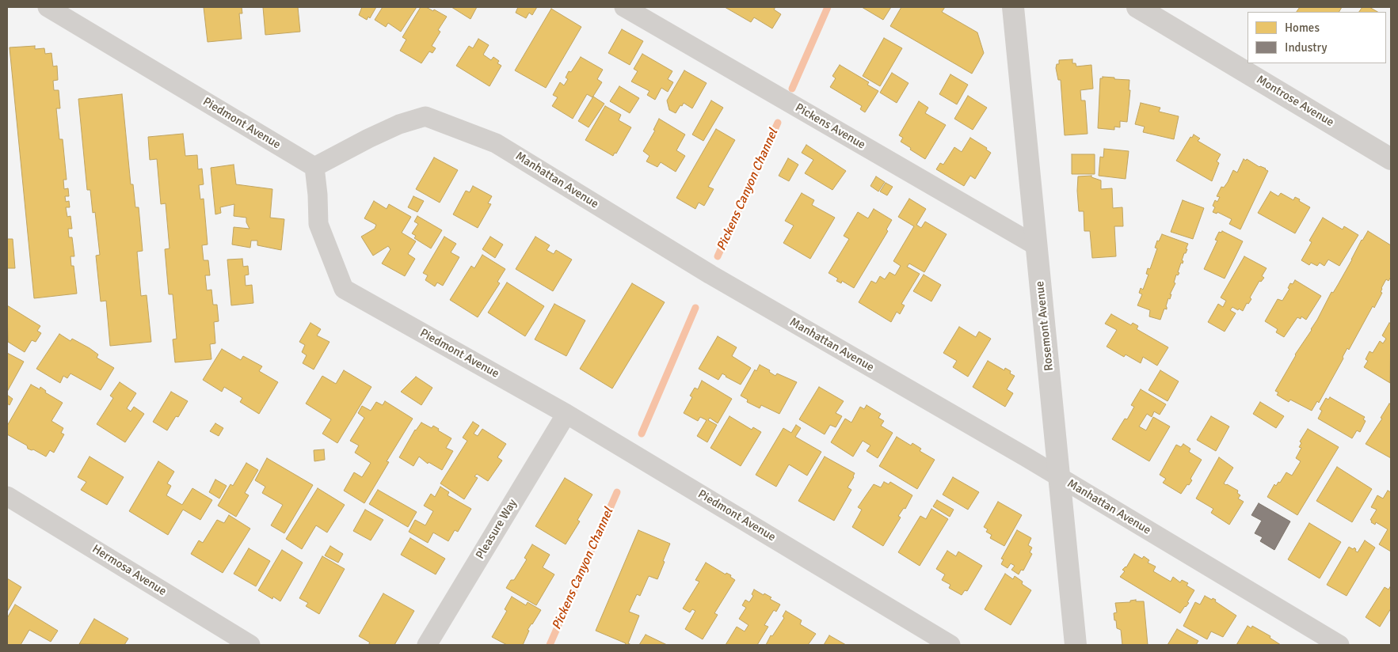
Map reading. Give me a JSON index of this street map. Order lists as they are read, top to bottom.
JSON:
{
  "streets": {
    "street": [
      "Montrose Avenue",
      "Piedmont Avenue",
      "Pickens Avenue",
      "Manhattan Avenue",
      "Rosemont Avenue",
      "Pleasure Way",
      "Hermosa Avenue"
    ]
  },
  "crossings": [
    ["Piedmont Avenue", "Manhattan Avenue"],
    ["Piedmont Avenue", "Pleasure Way"],
    ["Pickens Avenue", "Rosemont Avenue"],
    ["Manhattan Avenue", "Rosemont Avenue"]
  ],
  "water": ["Pickens Canyon Channel"],
  "legend": ["Homes", "Industry"]
}
